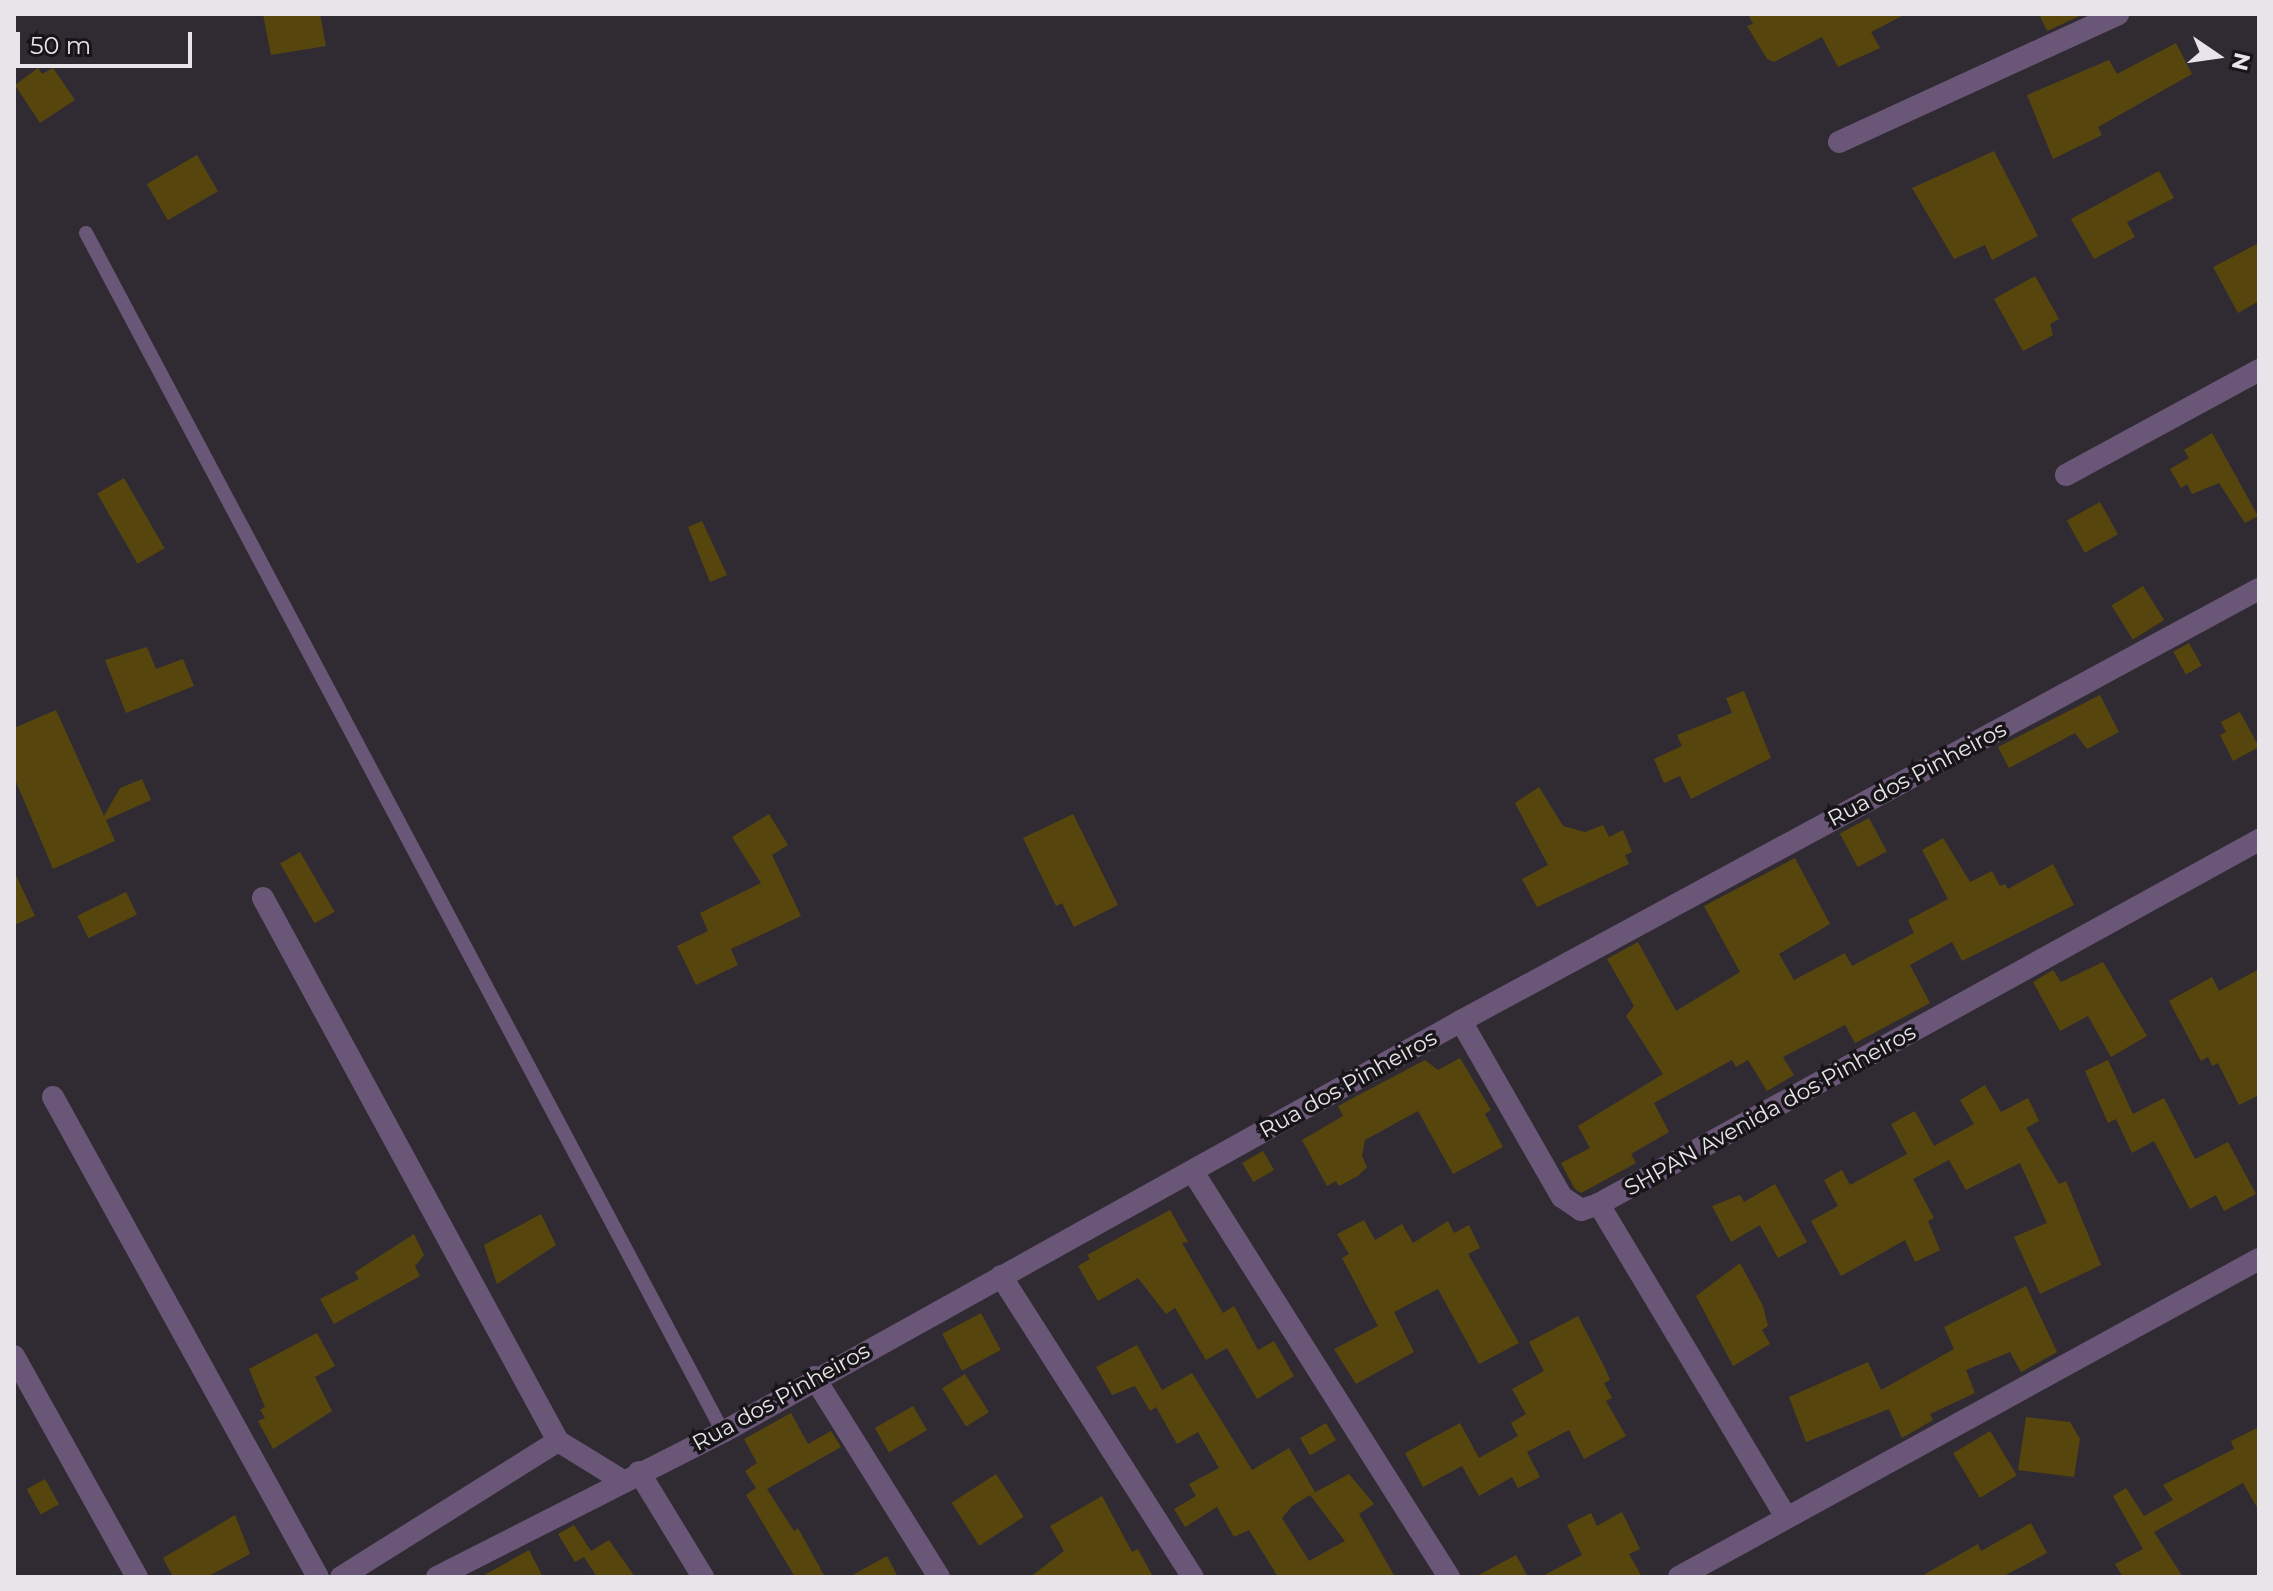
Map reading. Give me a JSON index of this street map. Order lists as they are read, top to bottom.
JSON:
{
  "streets": {
    "street": ["Rua dos Pinheiros", "SHPAN Avenida dos Pinheiros"]
  },
  "scale_bar": "50 m",
  "north": "right"
}
